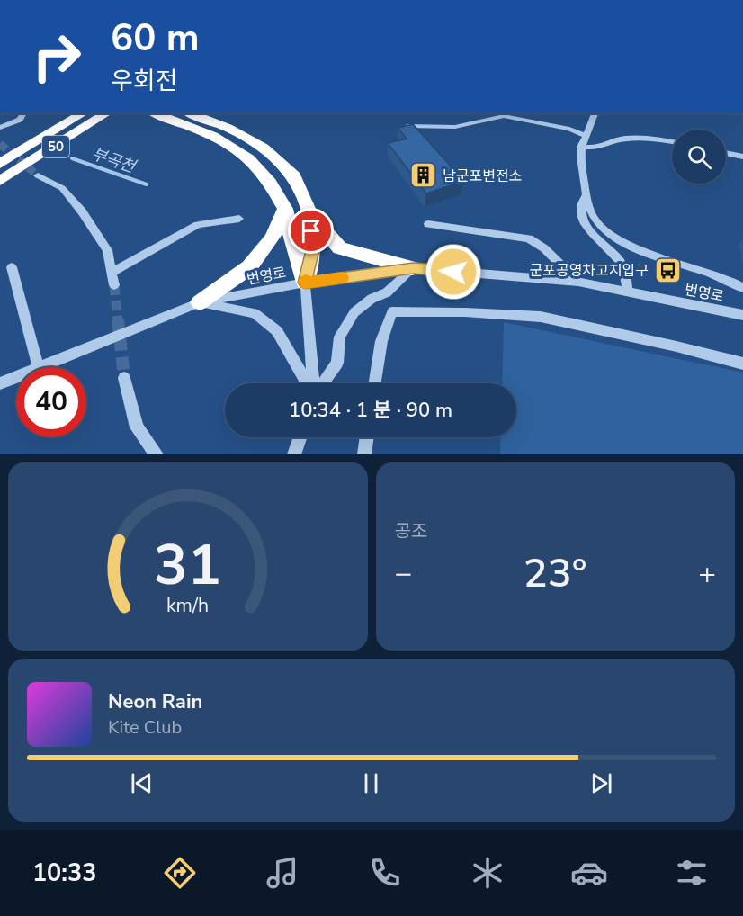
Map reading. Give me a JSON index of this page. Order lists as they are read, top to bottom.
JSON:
{
  "streets": {
    "highway": ["50"],
    "street": ["번영로"]
  },
  "water": ["부곡천"],
  "places": {
    "building": ["남군포변전소"],
    "bus stop": ["군포공영차고지입구"]
  },
  "page": {
    "turn": ["60 m", "우회전"],
    "limit": "40",
    "trip": "10:34 · 1 분 · 90 m",
    "tile": "공조",
    "heat": ["−", "23°", "+"],
    "song": ["Neon Rain", "Kite Club"],
    "tabs": "10:33",
    "gauge": ["31", "km/h"]
  }
}
